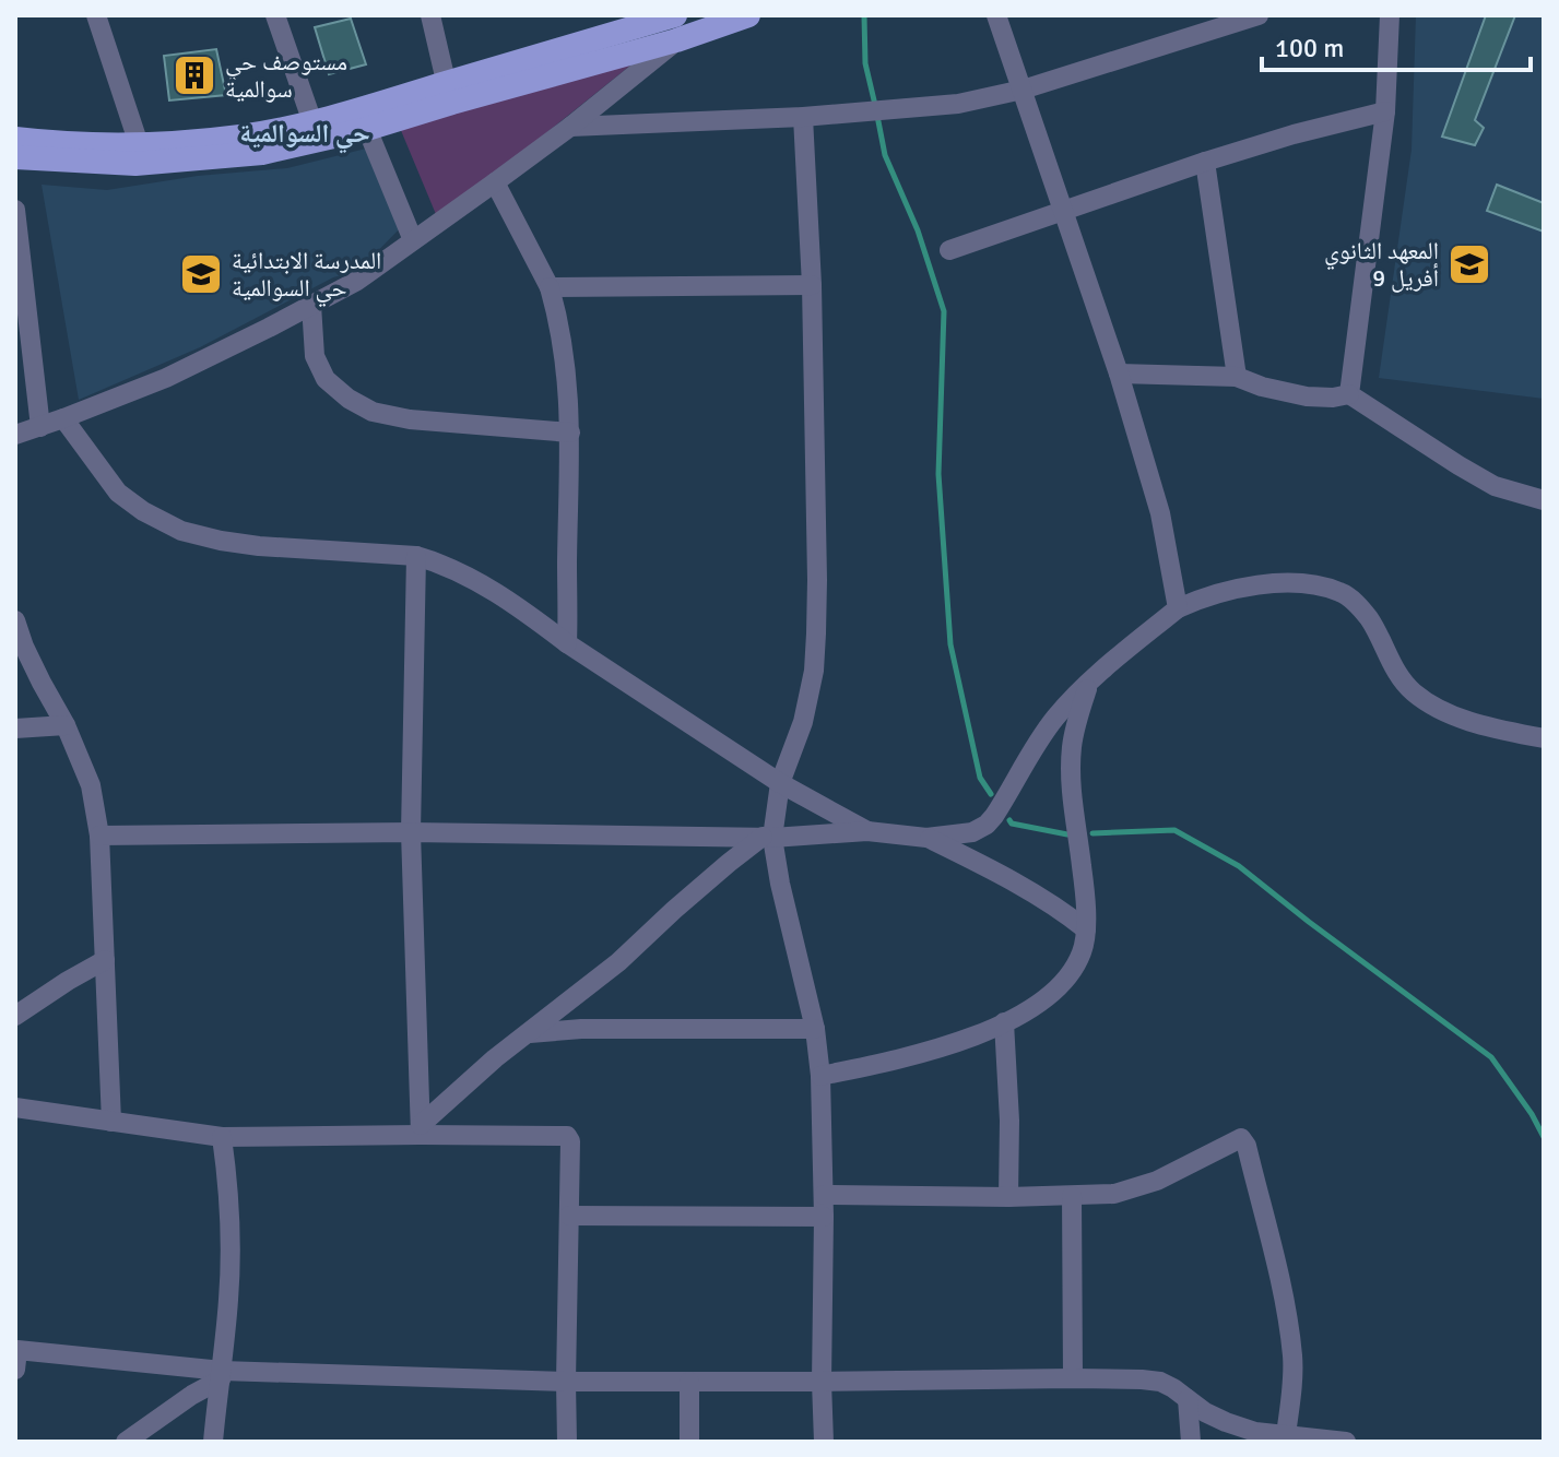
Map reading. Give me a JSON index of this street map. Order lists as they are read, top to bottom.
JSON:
{
  "districts": ["حي السوالمية"],
  "places": {
    "building": ["مستوصف حي سوالمية"],
    "school or university": ["المعهد الثانوي 9 أفريل", "المدرسة الابتدائية حي السوالمية"]
  },
  "scale_bar": "100 m"
}
